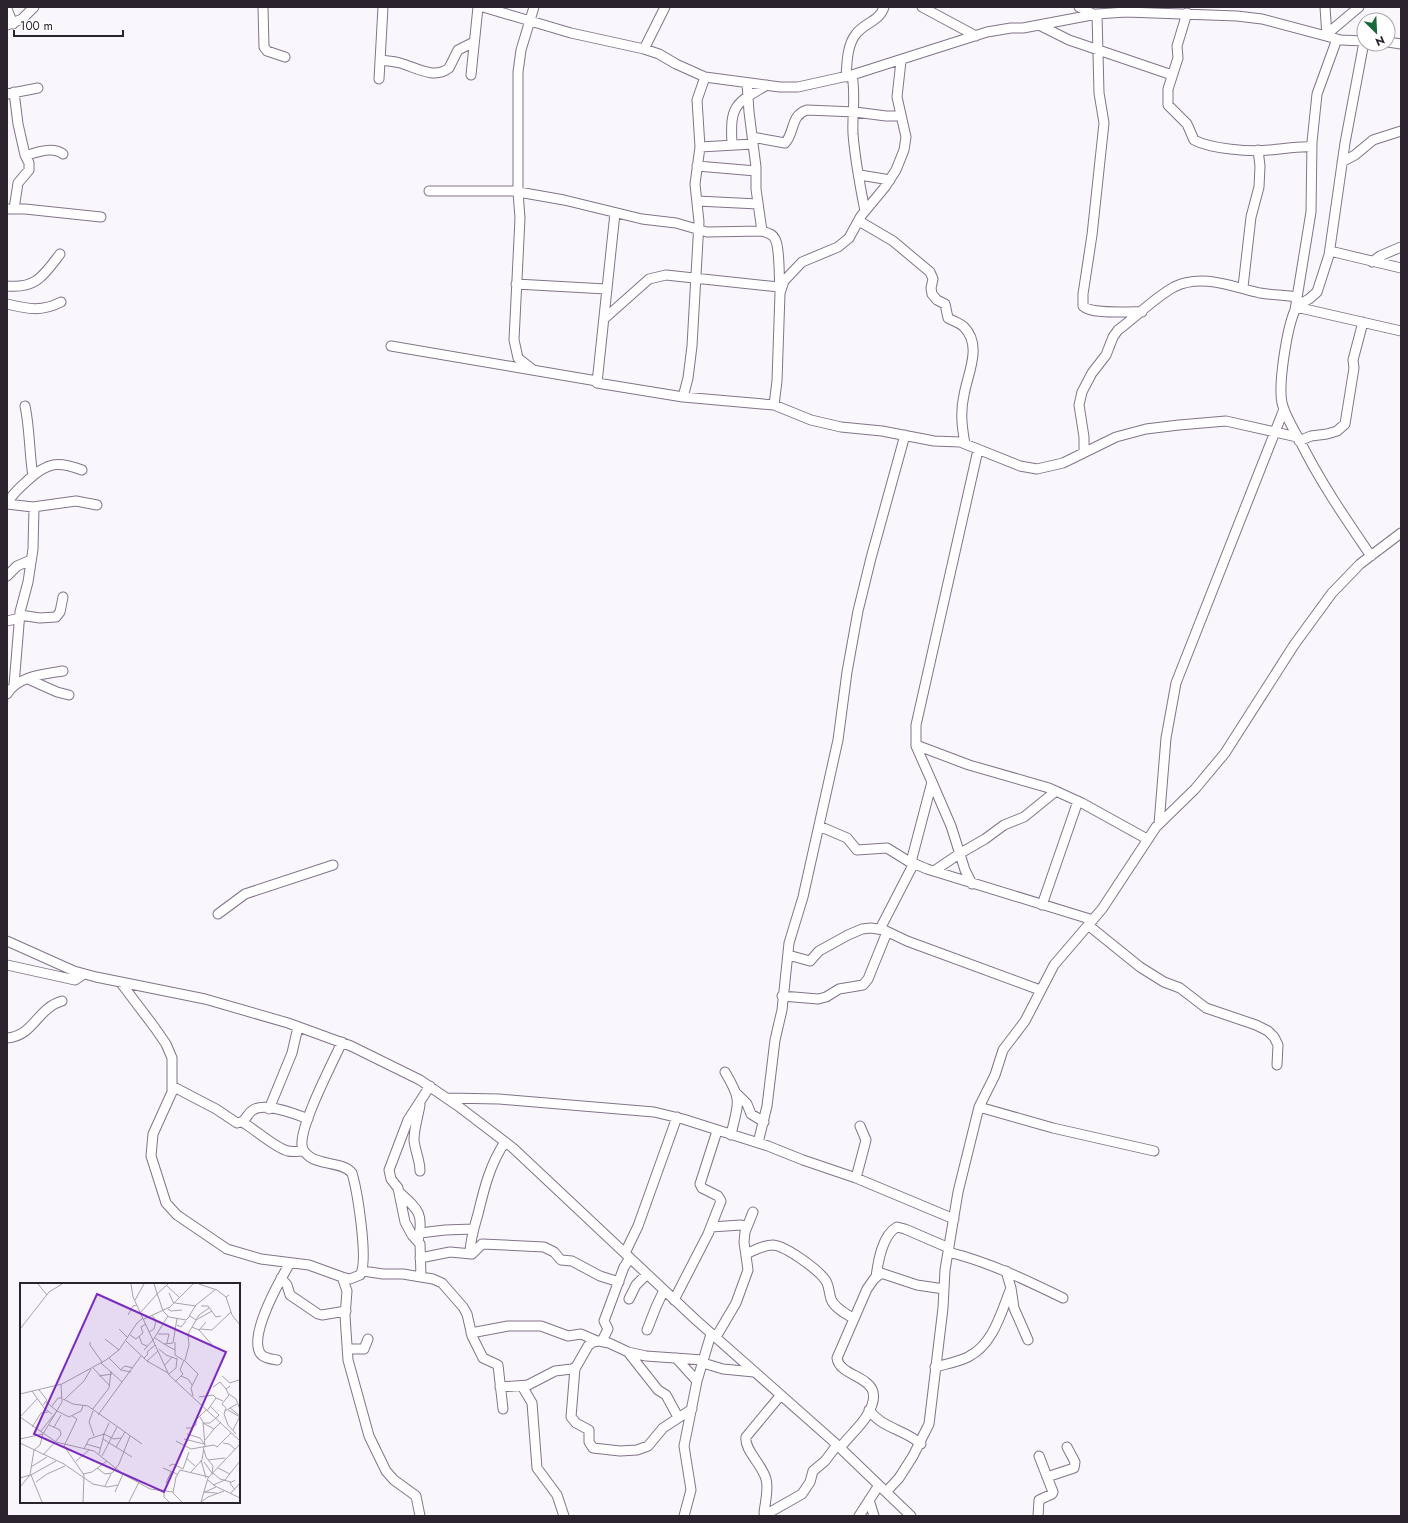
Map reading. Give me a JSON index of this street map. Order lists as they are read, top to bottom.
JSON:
{
  "scale_bar": "100 m",
  "north": "bottom right"
}
